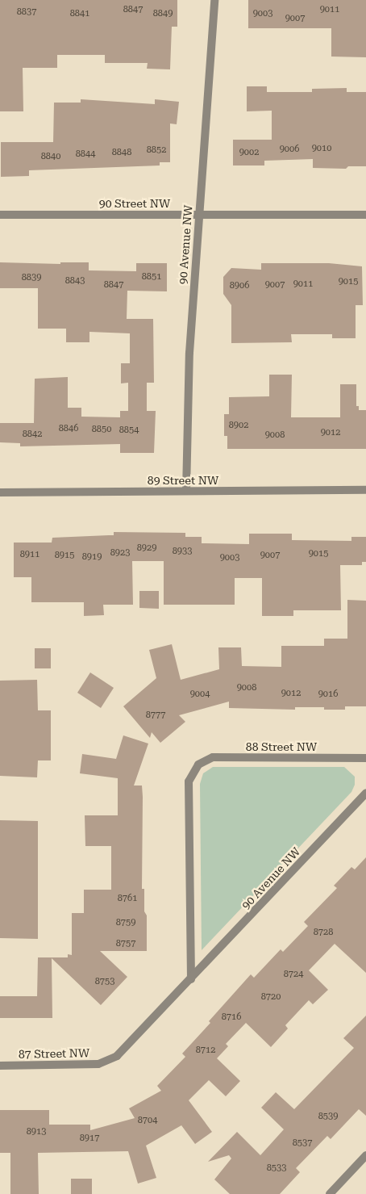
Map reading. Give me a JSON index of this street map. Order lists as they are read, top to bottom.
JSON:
{
  "streets": {
    "street": [
      "90 Street NW",
      "90 Avenue NW",
      "89 Street NW",
      "88 Street NW",
      "87 Street NW"
    ]
  },
  "crossings": [
    ["90 Street NW", "90 Avenue NW"],
    ["90 Avenue NW", "89 Street NW"],
    ["90 Avenue NW", "88 Street NW"],
    ["90 Avenue NW", "87 Street NW"]
  ],
  "house_numbers": [
    "8847",
    "9011",
    "8837",
    "8841",
    "8849",
    "9003",
    "9007",
    "9010",
    "9006",
    "8852",
    "8848",
    "9002",
    "8844",
    "8840",
    "8851",
    "8839",
    "8843",
    "9015",
    "9011",
    "8847",
    "9007",
    "8906",
    "8902",
    "8846",
    "8850",
    "8854",
    "9012",
    "8842",
    "9008",
    "8929",
    "8933",
    "8923",
    "9015",
    "8911",
    "8915",
    "9007",
    "8919",
    "9003",
    "9008",
    "9012",
    "9004",
    "9016",
    "8777",
    "8761",
    "8759",
    "8728",
    "8757",
    "8724",
    "8753",
    "8720",
    "8716",
    "8712",
    "8539",
    "8704",
    "8913",
    "8917",
    "8537",
    "8533"
  ]
}
